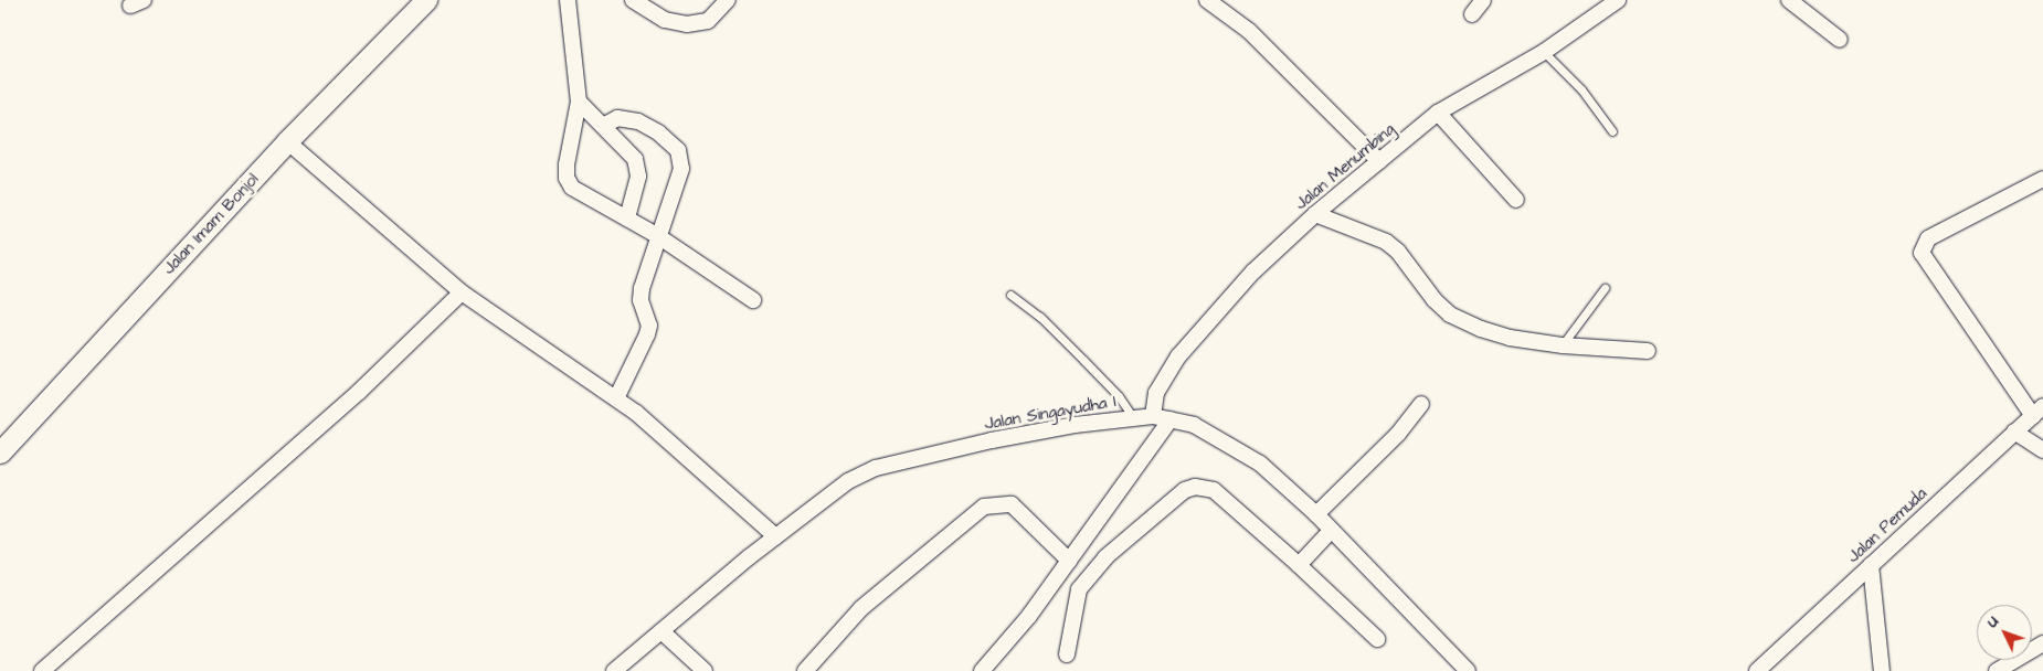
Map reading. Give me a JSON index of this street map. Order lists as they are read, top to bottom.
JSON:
{
  "streets": {
    "main road": ["Jalan Imam Bonjol"],
    "street": ["Jalan Menumbing", "Jalan Singayudha I", "Jalan Pemuda"]
  },
  "crossings": [
    ["Jalan Menumbing", "Jalan Singayudha I"]
  ],
  "north": "top left"
}
